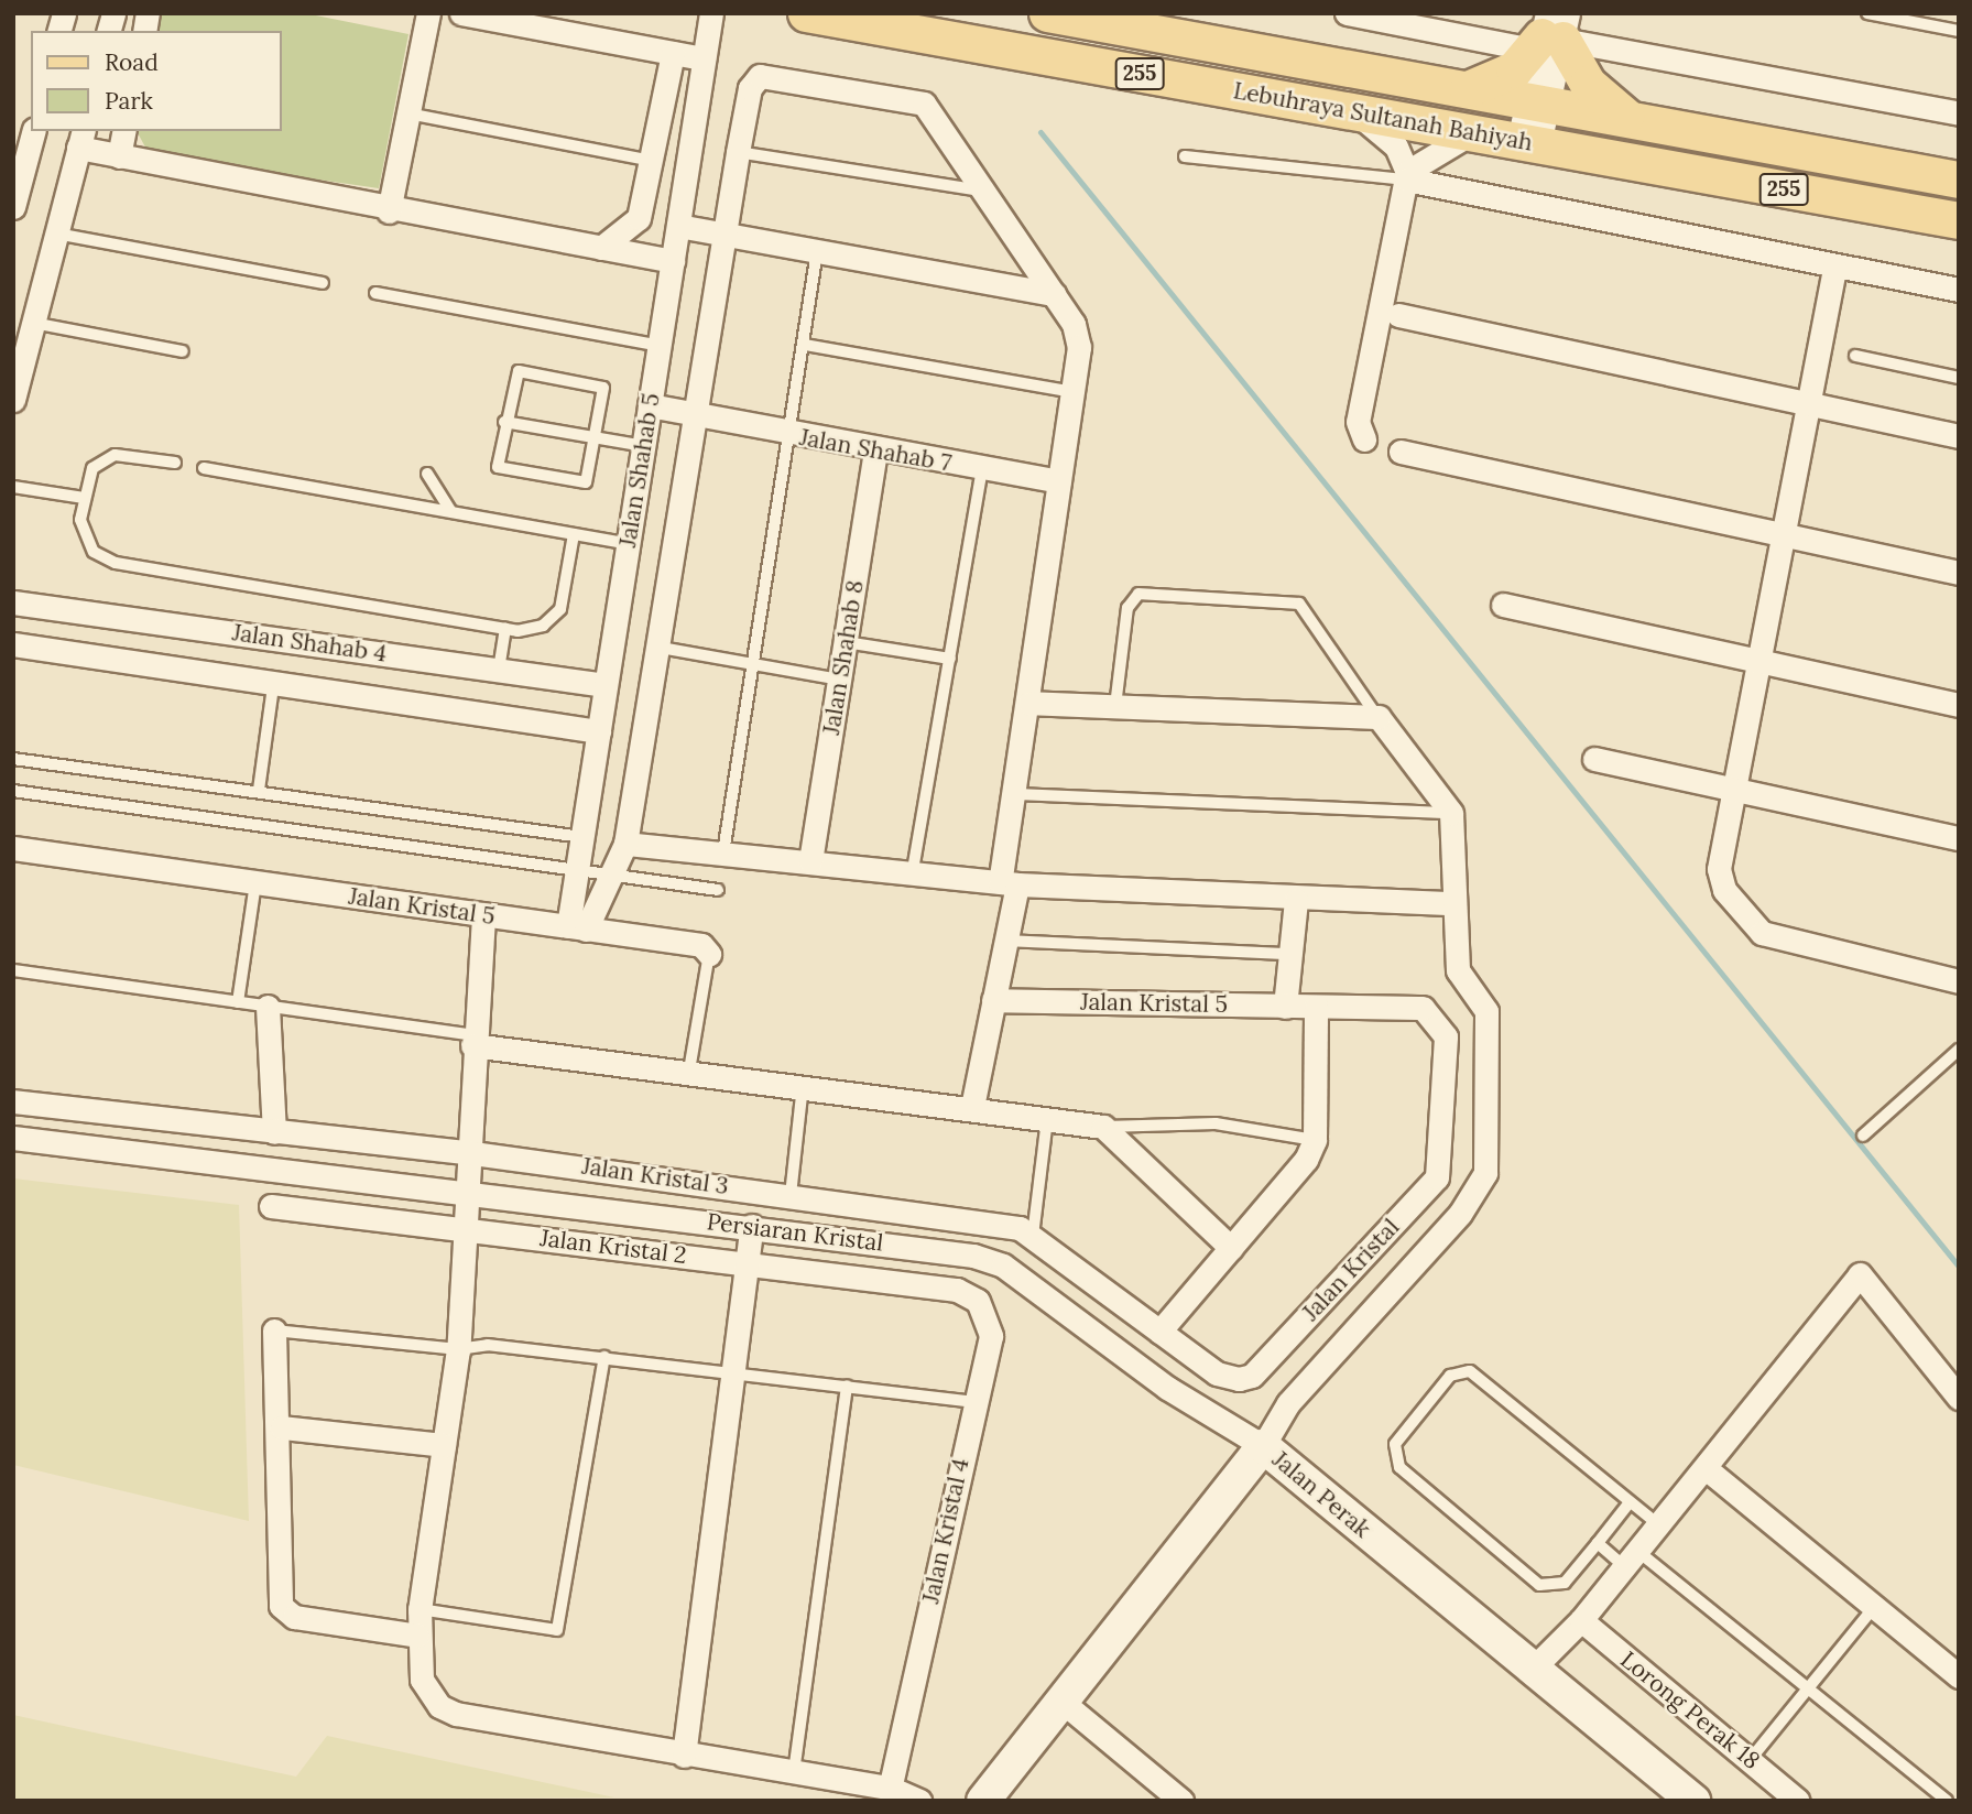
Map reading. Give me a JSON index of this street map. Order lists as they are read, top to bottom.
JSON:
{
  "streets": {
    "main road": ["255", "Lebuhraya Sultanah Bahiyah"],
    "street": [
      "Jalan Shahab 7",
      "Jalan Shahab 5",
      "Jalan Shahab 4",
      "Jalan Shahab 8",
      "Jalan Kristal 5",
      "Jalan Kristal 3",
      "Persiaran Kristal",
      "Jalan Kristal 2",
      "Jalan Kristal",
      "Jalan Perak",
      "Jalan Kristal 4",
      "Lorong Perak 18"
    ]
  },
  "crossings": [
    ["Jalan Shahab 7", "Jalan Shahab 5"],
    ["Jalan Shahab 7", "Jalan Shahab 8"],
    ["Jalan Shahab 5", "Jalan Shahab 4"],
    ["Jalan Shahab 5", "Jalan Kristal 5"],
    ["Jalan Kristal 3", "Jalan Kristal"],
    ["Persiaran Kristal", "Jalan Kristal"],
    ["Persiaran Kristal", "Jalan Perak"],
    ["Jalan Kristal 2", "Jalan Kristal 4"],
    ["Jalan Kristal", "Jalan Perak"]
  ],
  "legend": ["Road", "Park"]
}
